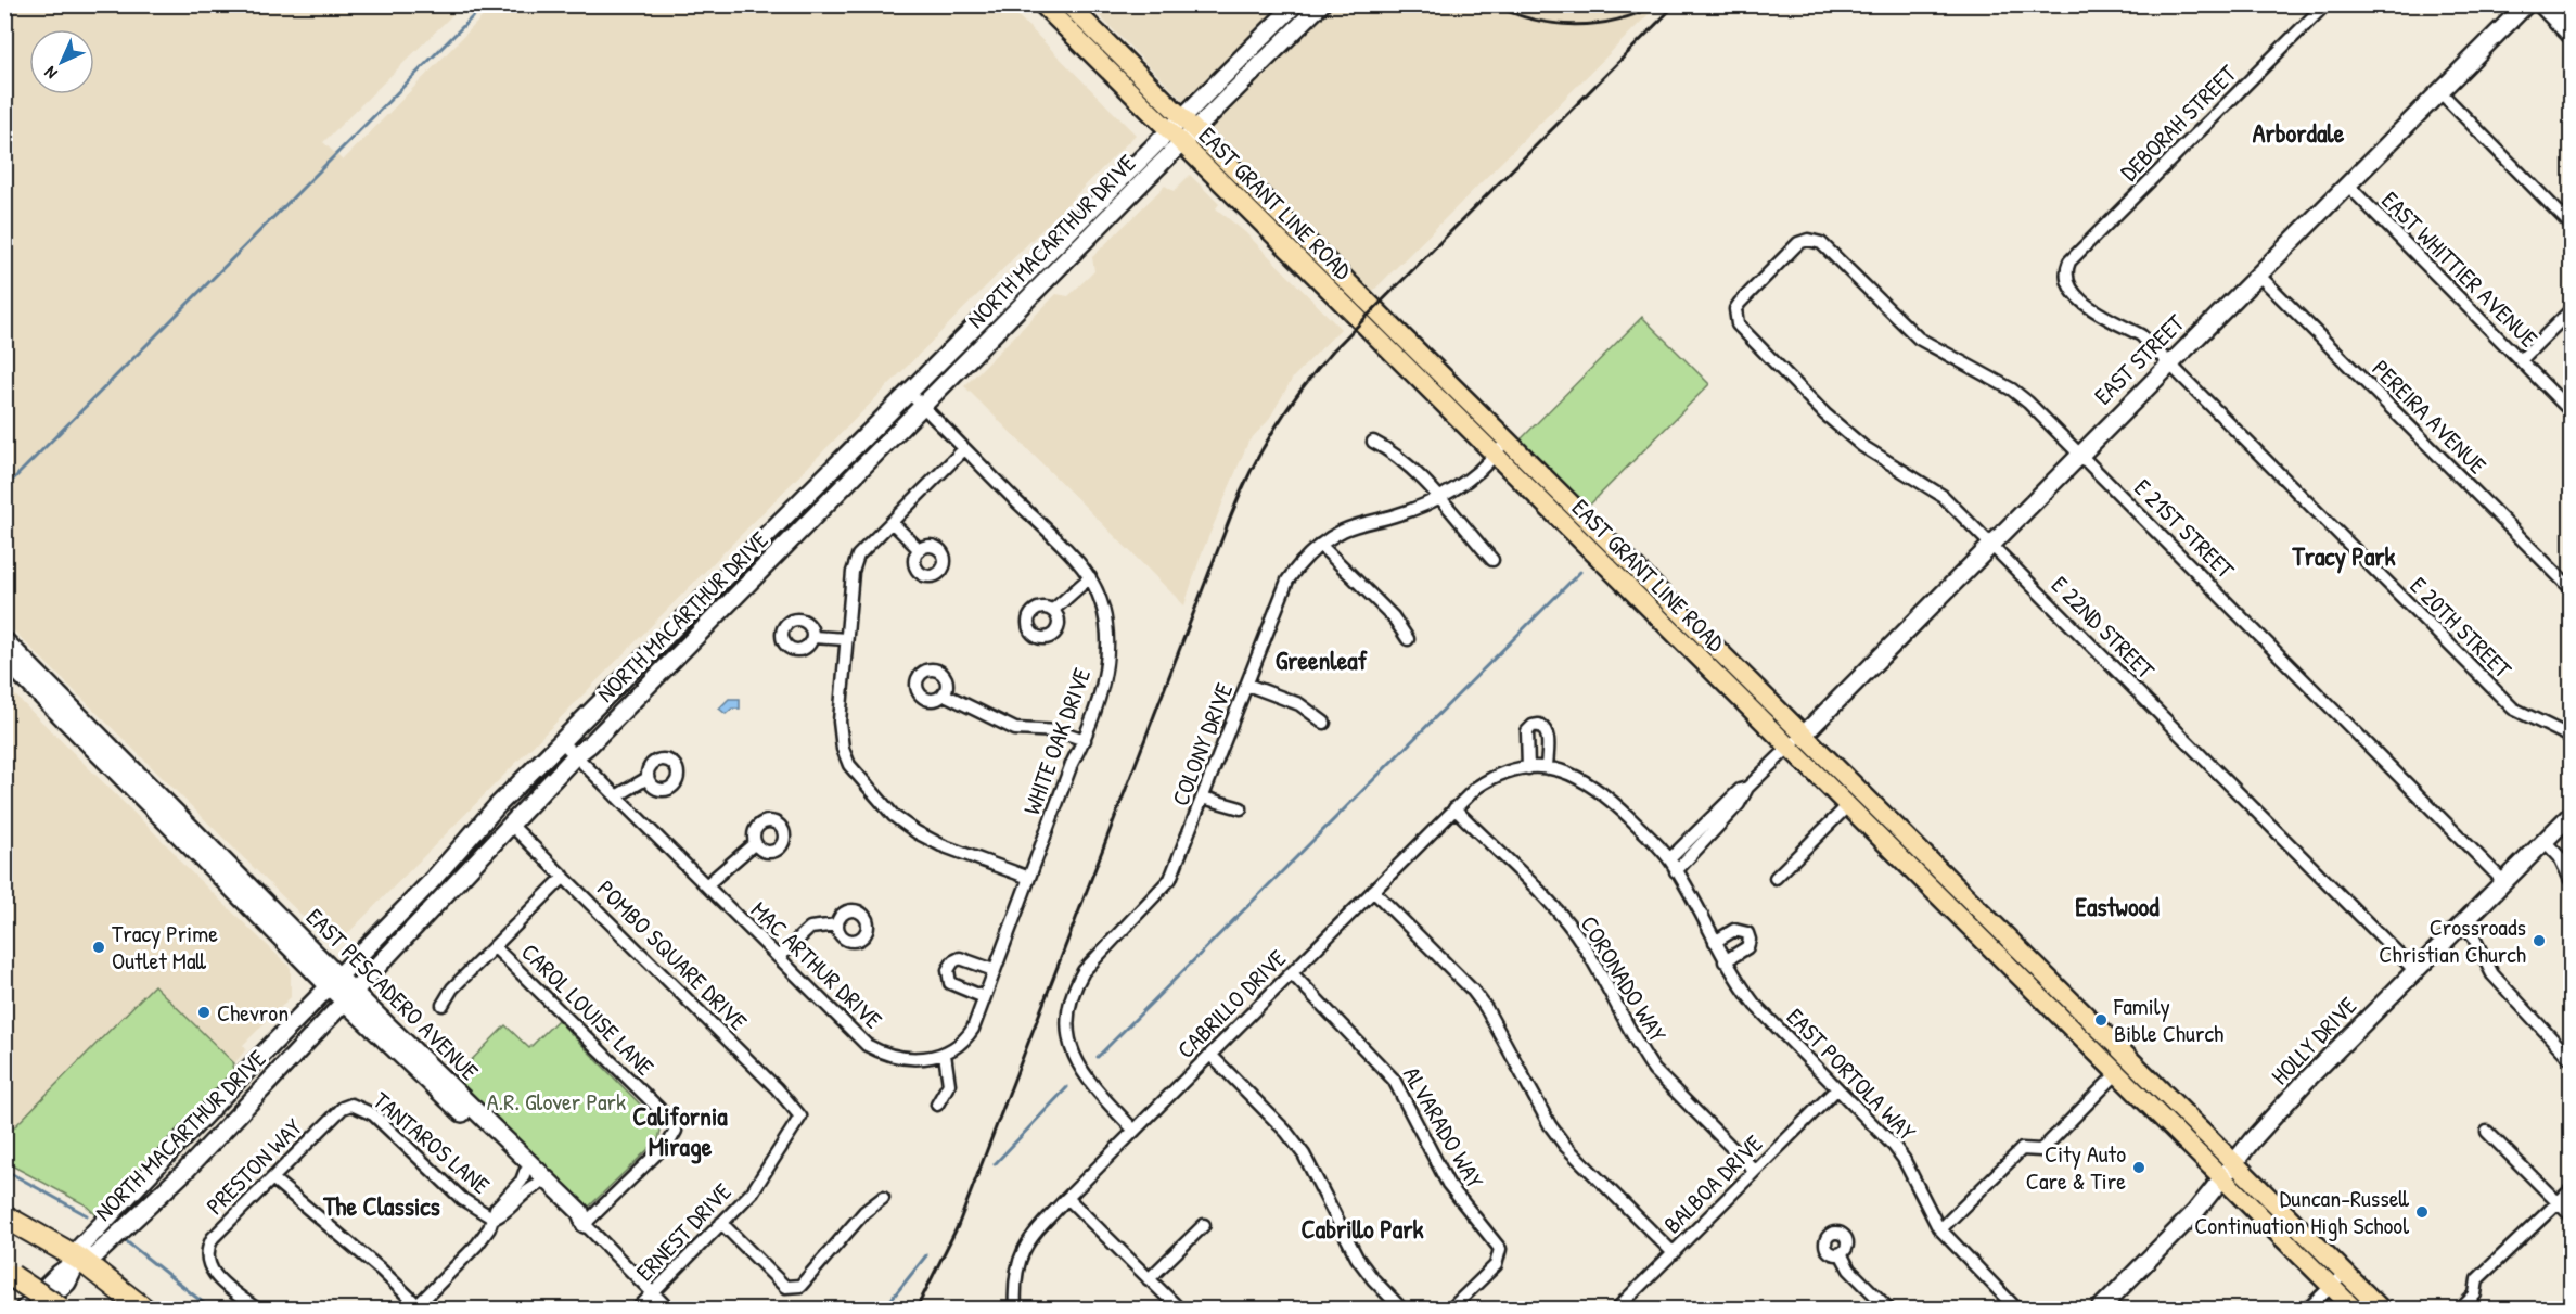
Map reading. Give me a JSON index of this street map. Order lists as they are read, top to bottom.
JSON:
{
  "streets": {
    "main road": [
      "EAST GRANT LINE ROAD",
      "NORTH MACARTHUR DRIVE",
      "EAST STREET",
      "EAST PESCADERO AVENUE",
      "HOLLY DRIVE"
    ],
    "street": [
      "DEBORAH STREET",
      "EAST WHITTIER AVENUE",
      "PEREIRA AVENUE",
      "E 21ST STREET",
      "E 22ND STREET",
      "E 20TH STREET",
      "WHITE OAK DRIVE",
      "COLONY DRIVE",
      "POMBO SQUARE DRIVE",
      "MAC ARTHUR DRIVE",
      "CORONADO WAY",
      "CABRILLO DRIVE",
      "CAROL LOUISE LANE",
      "EAST PORTOLA WAY",
      "ALVARADO WAY",
      "TANTAROS LANE",
      "PRESTON WAY",
      "BALBOA DRIVE",
      "ERNEST DRIVE"
    ]
  },
  "crossings": [
    ["DEBORAH STREET", "E 20TH STREET"],
    ["EAST GRANT LINE ROAD", "NORTH MACARTHUR DRIVE"],
    ["EAST GRANT LINE ROAD", "EAST STREET"],
    ["EAST GRANT LINE ROAD", "COLONY DRIVE"],
    ["EAST GRANT LINE ROAD", "HOLLY DRIVE"],
    ["NORTH MACARTHUR DRIVE", "WHITE OAK DRIVE"],
    ["NORTH MACARTHUR DRIVE", "POMBO SQUARE DRIVE"],
    ["NORTH MACARTHUR DRIVE", "MAC ARTHUR DRIVE"],
    ["NORTH MACARTHUR DRIVE", "EAST PESCADERO AVENUE"],
    ["EAST WHITTIER AVENUE", "EAST STREET"],
    ["EAST STREET", "PEREIRA AVENUE"],
    ["EAST STREET", "E 21ST STREET"],
    ["EAST STREET", "E 22ND STREET"],
    ["EAST STREET", "E 20TH STREET"],
    ["E 21ST STREET", "E 22ND STREET"],
    ["E 21ST STREET", "HOLLY DRIVE"],
    ["E 22ND STREET", "HOLLY DRIVE"],
    ["WHITE OAK DRIVE", "MAC ARTHUR DRIVE"],
    ["COLONY DRIVE", "CABRILLO DRIVE"],
    ["POMBO SQUARE DRIVE", "ERNEST DRIVE"],
    ["CORONADO WAY", "CABRILLO DRIVE"],
    ["CORONADO WAY", "BALBOA DRIVE"],
    ["EAST PESCADERO AVENUE", "CAROL LOUISE LANE"],
    ["CABRILLO DRIVE", "EAST PORTOLA WAY"],
    ["CABRILLO DRIVE", "ALVARADO WAY"],
    ["EAST PORTOLA WAY", "BALBOA DRIVE"],
    ["TANTAROS LANE", "PRESTON WAY"]
  ],
  "districts": [
    "Arbordale",
    "Tracy Park",
    "Greenleaf",
    "Eastwood",
    "California Mirage",
    "The Classics",
    "Cabrillo Park"
  ],
  "parks": ["A.R. Glover Park"],
  "places": [
    "Crossroads Christian Church",
    "Tracy Prime Outlet Mall",
    "Chevron",
    "Family Bible Church",
    "City Auto Care & Tire",
    "Duncan-Russell Continuation High School"
  ],
  "north": "bottom left"
}
